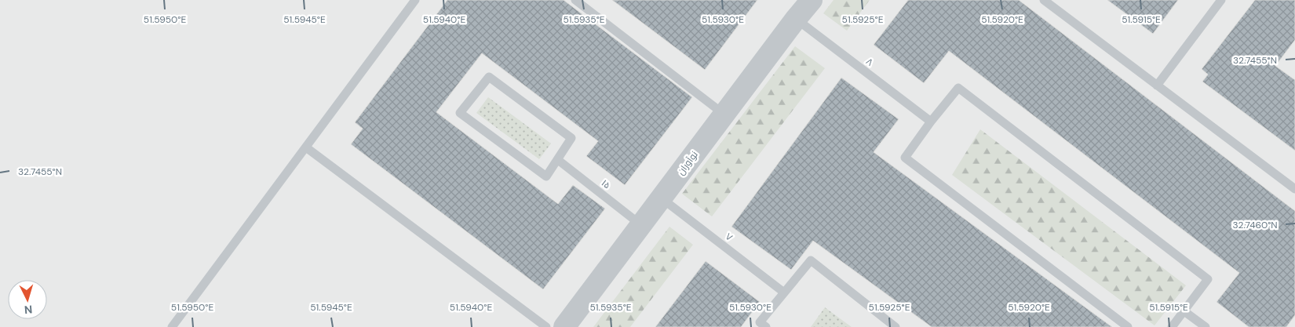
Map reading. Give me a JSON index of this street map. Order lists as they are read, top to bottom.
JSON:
{
  "streets": {
    "street": ["نوآوران"],
    "lane": ["۸", "۱۵", "۷"]
  },
  "crossings": [
    ["۸", "نوآوران"],
    ["نوآوران", "۱۵"],
    ["نوآوران", "۷"]
  ],
  "north": "bottom",
  "coordinates": [
    "51.5950°E",
    "51.5945°E",
    "51.5940°E",
    "51.5935°E",
    "51.5930°E",
    "51.5925°E",
    "51.5920°E",
    "51.5915°E",
    "32.7455°N",
    "32.7460°N"
  ]
}
